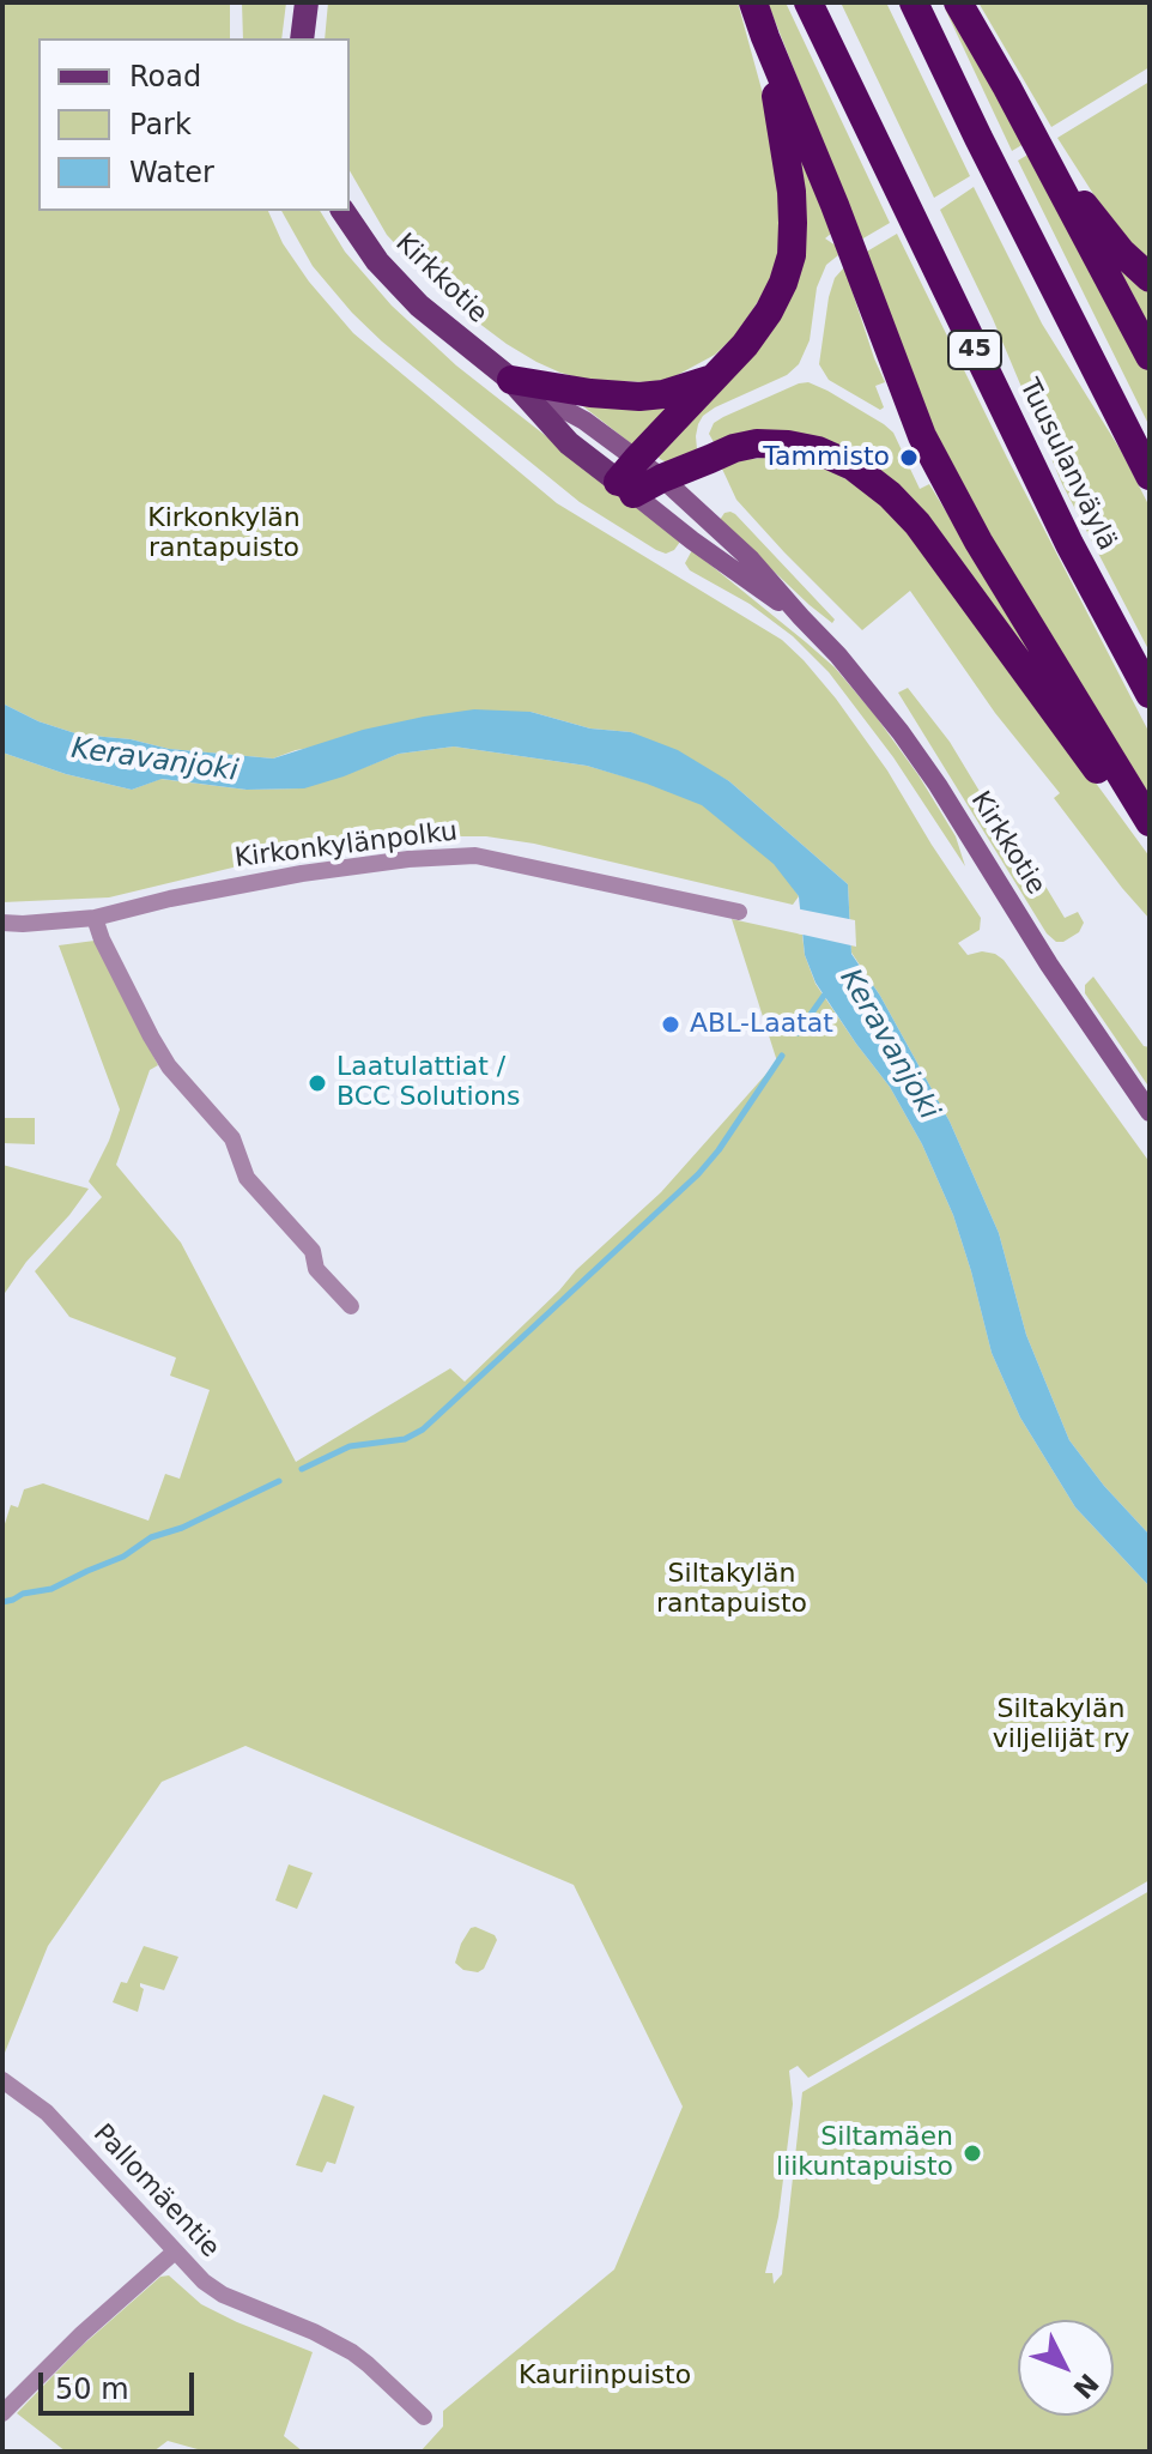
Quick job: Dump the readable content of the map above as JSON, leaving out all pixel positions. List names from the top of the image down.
{
  "streets": {
    "highway": ["45", "Tuusulanväylä"],
    "main road": ["Kirkkotie"],
    "street": ["Kirkonkylänpolku", "Pallomäentie"]
  },
  "water": ["Keravanjoki"],
  "parks": [
    "Kirkonkylän rantapuisto",
    "Siltakylän rantapuisto",
    "Siltakylän viljelijät ry",
    "Kauriinpuisto"
  ],
  "places": [
    "Tammisto",
    "ABL-Laatat",
    "Laatulattiat / BCC Solutions",
    "Siltamäen liikuntapuisto"
  ],
  "legend": ["Road", "Park", "Water"],
  "scale_bar": "50 m",
  "north": "bottom right"
}
